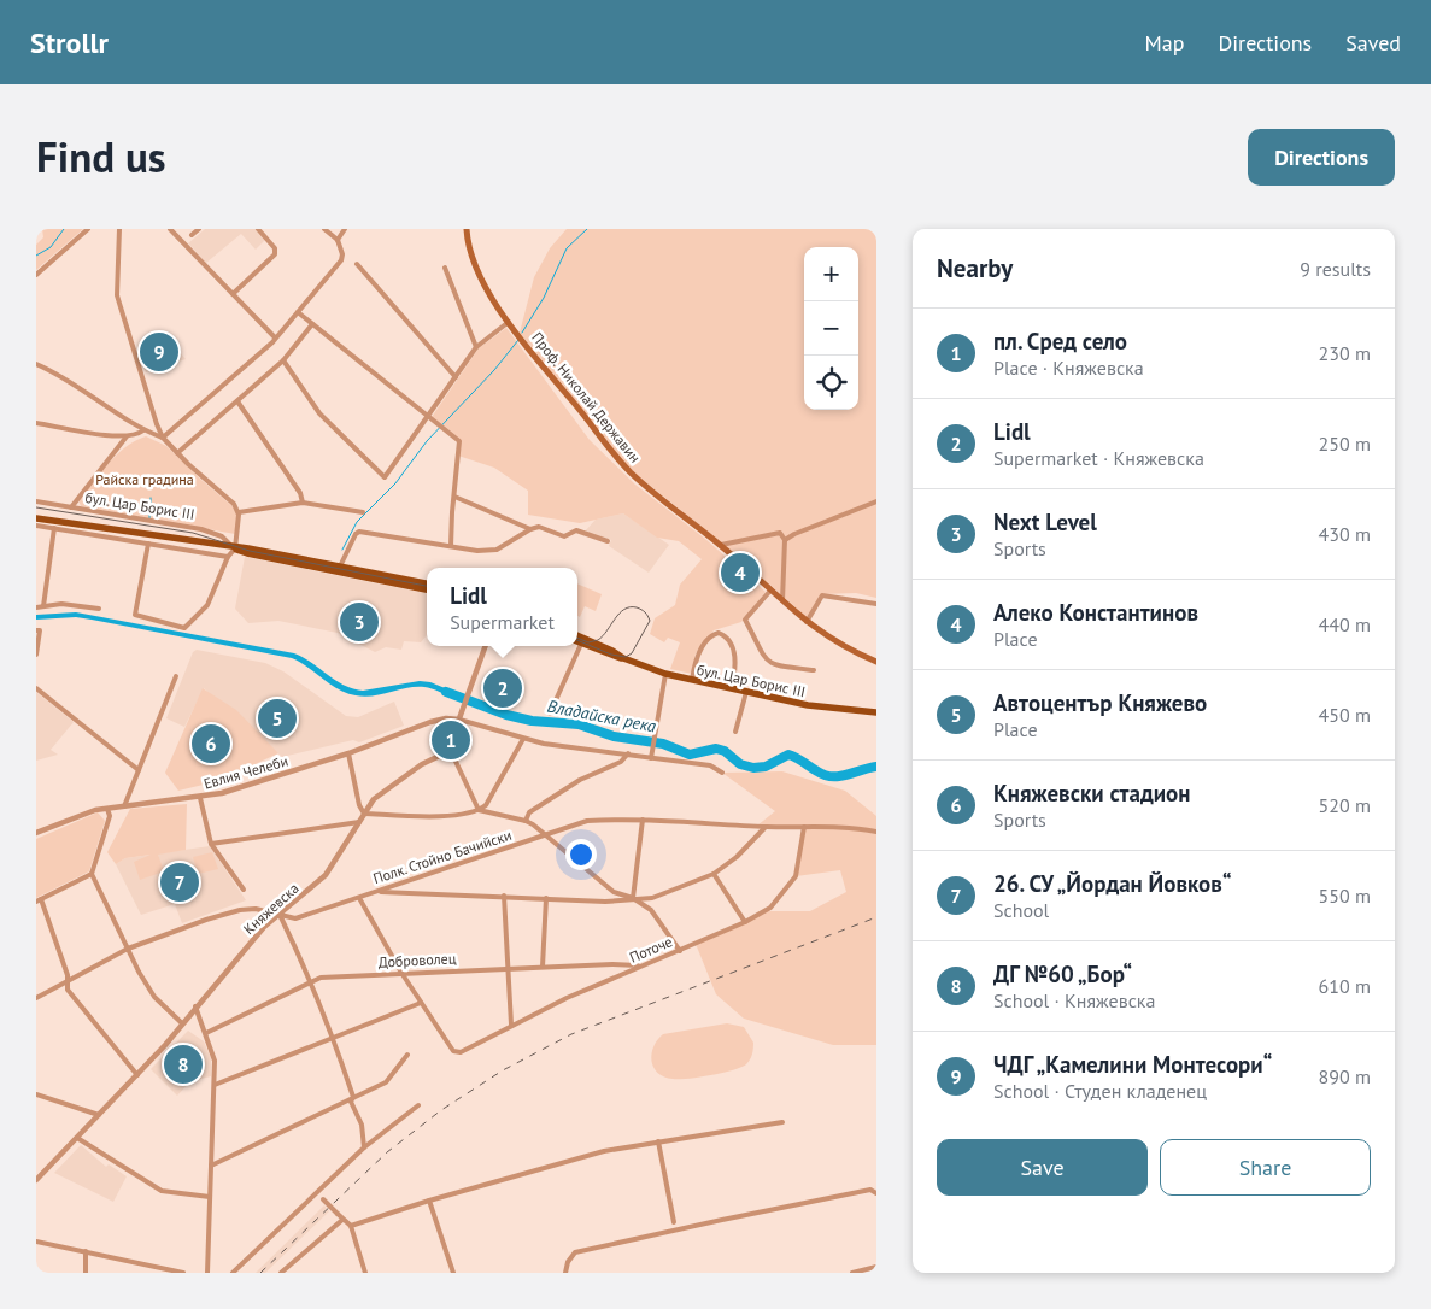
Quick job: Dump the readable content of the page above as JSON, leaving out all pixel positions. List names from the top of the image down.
{
  "streets": {
    "main road": ["Проф. Николай Державин", "бул. Цар Борис III"],
    "street": [
      "Евлия Челеби",
      "Полк. Стойно Бачийски",
      "Княжевска",
      "Поточе",
      "Доброволец"
    ]
  },
  "crossings": [
    ["Полк. Стойно Бачийски", "Княжевска"],
    ["Полк. Стойно Бачийски", "Поточе"],
    ["Поточе", "Доброволец"]
  ],
  "water": ["Владайска река"],
  "parks": ["Райска градина"],
  "page": {
    "header": "Strollr",
    "nav": ["Map", "Directions", "Saved"],
    "title": "Find us",
    "buttons": [
      "Directions",
      ["Save", "Share"]
    ],
    "heading": ["Nearby", "9 results"],
    "map_buttons": ["+", "−"],
    "list": [
      {
        "mark": "1",
        "name": "пл. Сред село",
        "note": "Place · Княжевска",
        "value": "230 m"
      },
      {
        "mark": "2",
        "name": "Lidl",
        "note": "Supermarket · Княжевска",
        "value": "250 m"
      },
      {
        "mark": "3",
        "name": "Next Level",
        "note": "Sports",
        "value": "430 m"
      },
      {
        "mark": "4",
        "name": "Алеко Константинов",
        "note": "Place",
        "value": "440 m"
      },
      {
        "mark": "5",
        "name": "Автоцентър Княжево",
        "note": "Place",
        "value": "450 m"
      },
      {
        "mark": "6",
        "name": "Княжевски стадион",
        "note": "Sports",
        "value": "520 m"
      },
      {
        "mark": "7",
        "name": "26. СУ „Йордан Йовков“",
        "note": "School",
        "value": "550 m"
      },
      {
        "mark": "8",
        "name": "ДГ №60 „Бор“",
        "note": "School · Княжевска",
        "value": "610 m"
      },
      {
        "mark": "9",
        "name": "ЧДГ „Камелини Монтесори“",
        "note": "School · Студен кладенец",
        "value": "890 m"
      }
    ],
    "pins": [
      "9",
      "4",
      "3",
      "2",
      "5",
      "1",
      "6",
      "7",
      "8"
    ],
    "popup": ["Lidl", "Supermarket"]
  }
}
